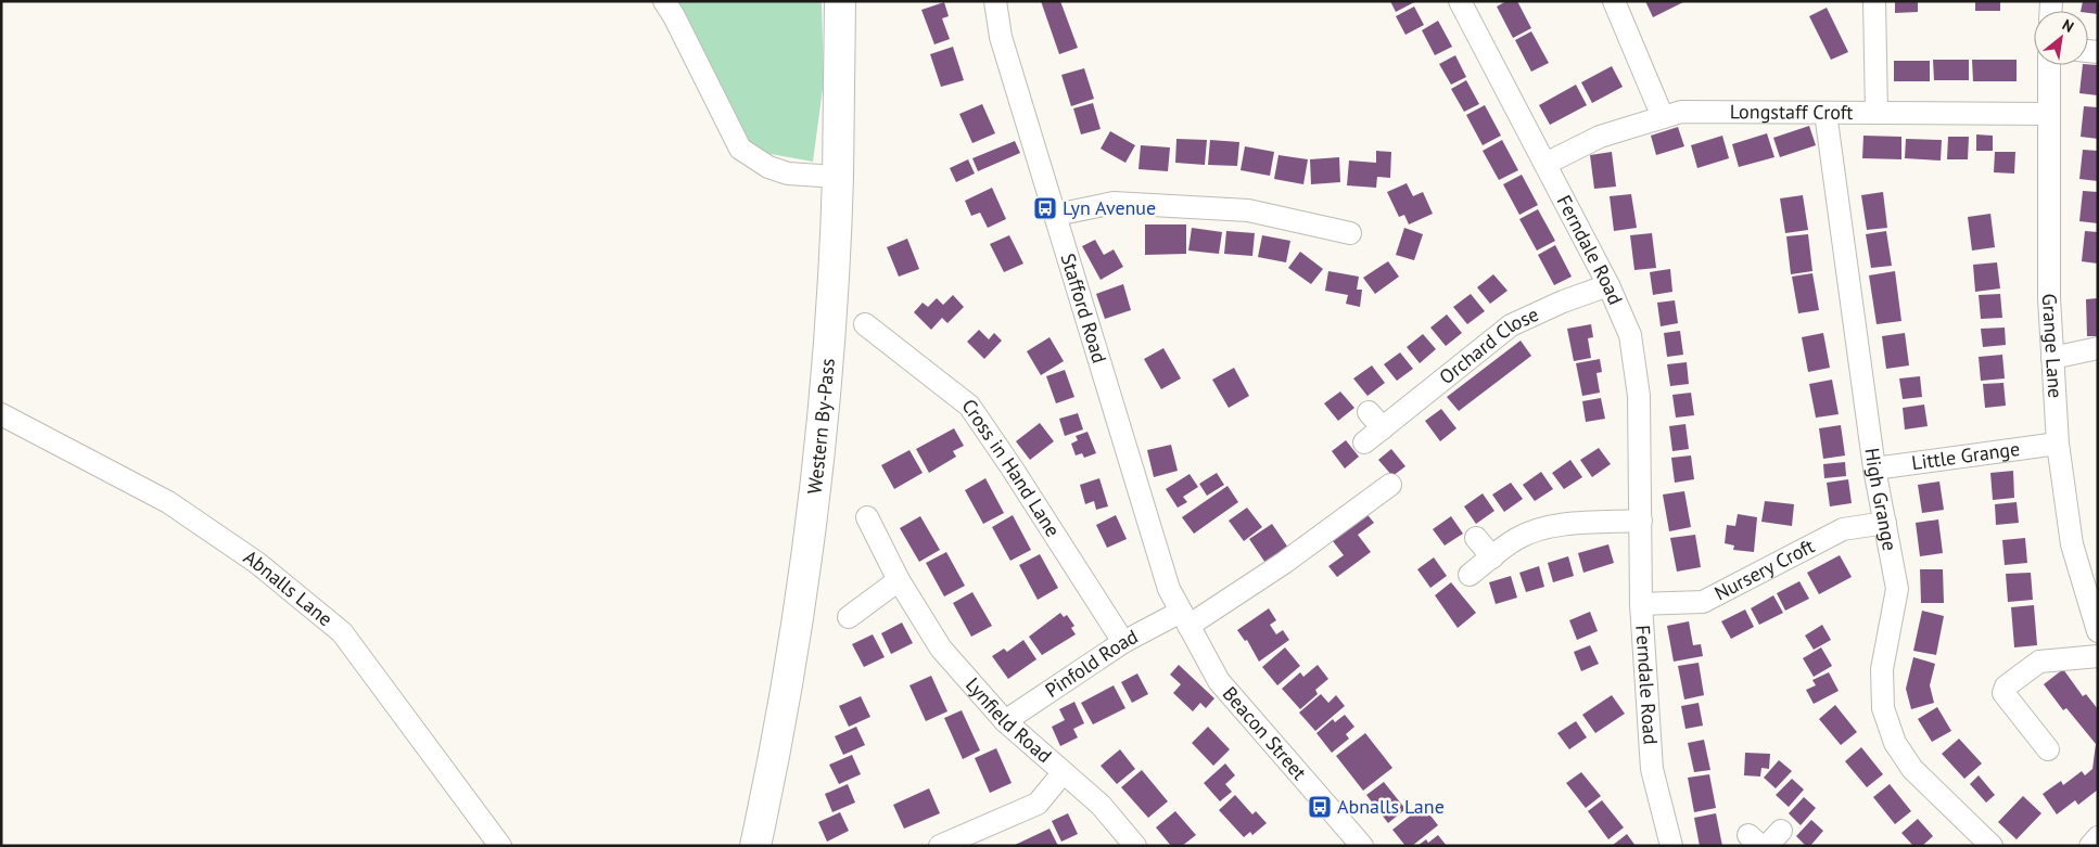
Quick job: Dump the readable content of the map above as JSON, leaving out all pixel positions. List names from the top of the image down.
{
  "streets": {
    "highway": ["Western By-Pass"],
    "street": [
      "Longstaff Croft",
      "Ferndale Road",
      "Stafford Road",
      "Grange Lane",
      "Orchard Close",
      "Little Grange",
      "Cross in Hand Lane",
      "High Grange",
      "Nursery Croft",
      "Abnalls Lane",
      "Pinfold Road",
      "Lynfield Road",
      "Beacon Street"
    ]
  },
  "crossings": [
    ["Longstaff Croft", "Ferndale Road"],
    ["Longstaff Croft", "Grange Lane"],
    ["Longstaff Croft", "High Grange"],
    ["Ferndale Road", "Orchard Close"],
    ["Ferndale Road", "Nursery Croft"],
    ["Stafford Road", "Pinfold Road"],
    ["Stafford Road", "Beacon Street"],
    ["Grange Lane", "Little Grange"],
    ["Little Grange", "High Grange"],
    ["Cross in Hand Lane", "Pinfold Road"],
    ["High Grange", "Nursery Croft"],
    ["Pinfold Road", "Lynfield Road"],
    ["Pinfold Road", "Beacon Street"]
  ],
  "places": {
    "bus stop": ["Lyn Avenue", "Abnalls Lane"]
  },
  "north": "top right"
}
